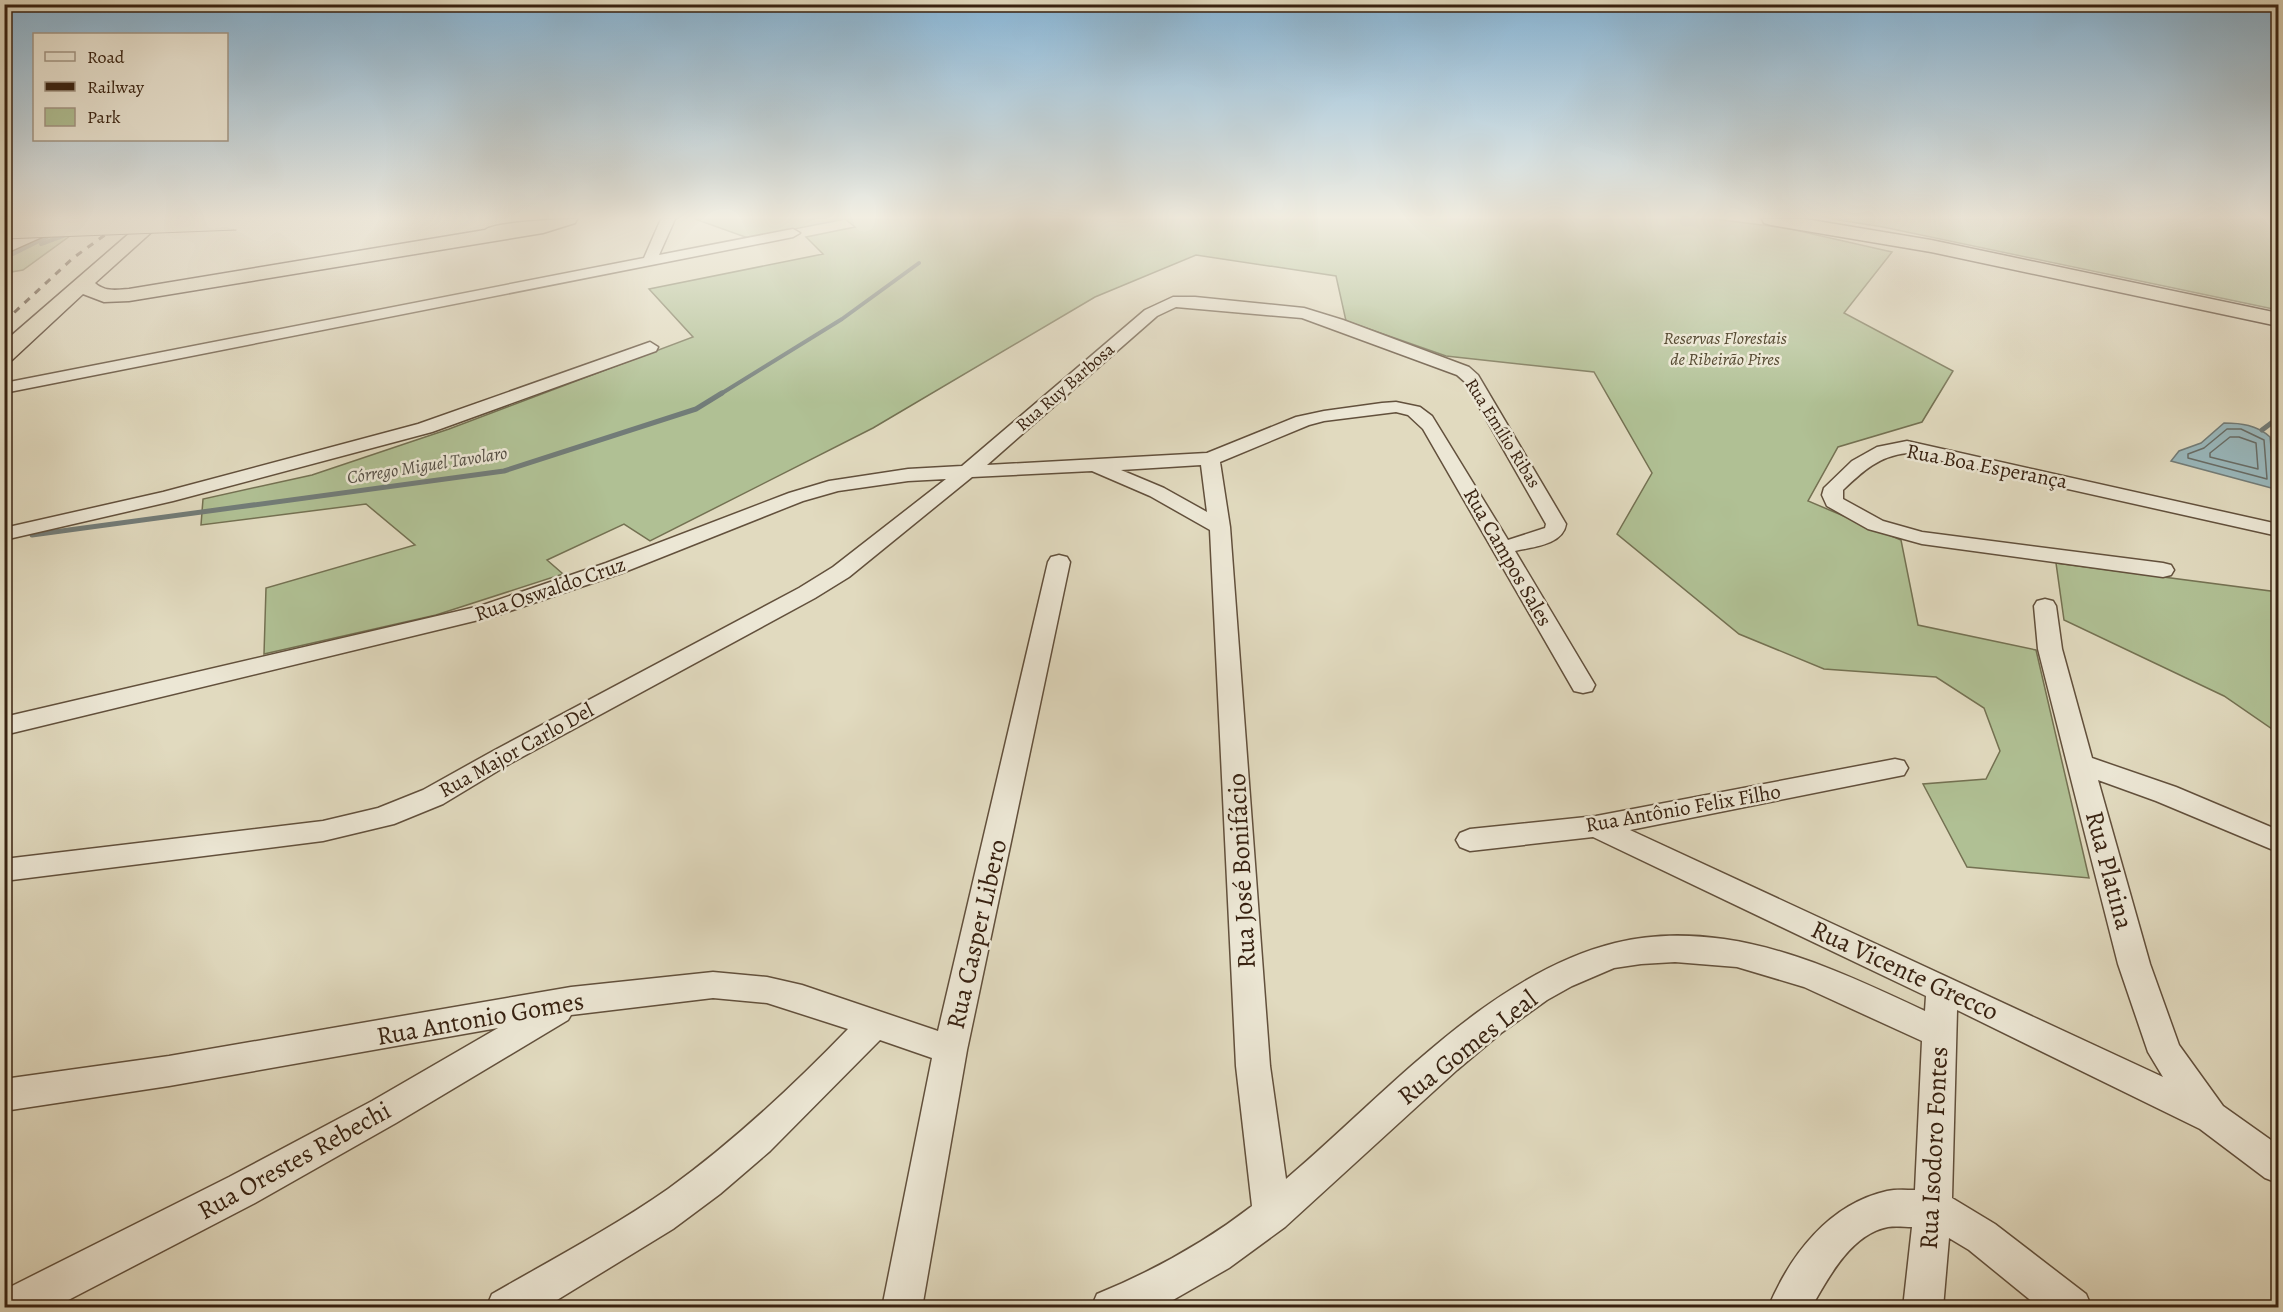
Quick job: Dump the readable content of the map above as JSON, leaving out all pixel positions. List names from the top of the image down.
{
  "streets": {
    "street": [
      "Rua Ruy Barbosa",
      "Rua Emílio Ribas",
      "Rua Boa Esperança",
      "Rua Campos Sales",
      "Rua Oswaldo Cruz",
      "Rua Major Carlo Del",
      "Rua Antônio Felix Filho",
      "Rua Platina",
      "Rua José Bonifácio",
      "Rua Casper Libero",
      "Rua Vicente Grecco",
      "Rua Antonio Gomes",
      "Rua Gomes Leal",
      "Rua Isodoro Fontes",
      "Rua Orestes Rebechi"
    ]
  },
  "crossings": [
    ["Rua Ruy Barbosa", "Rua Emílio Ribas"],
    ["Rua Ruy Barbosa", "Rua Oswaldo Cruz"],
    ["Rua Ruy Barbosa", "Rua Major Carlo Del"],
    ["Rua Emílio Ribas", "Rua Campos Sales"],
    ["Rua Campos Sales", "Rua Oswaldo Cruz"],
    ["Rua Oswaldo Cruz", "Rua Major Carlo Del"],
    ["Rua Oswaldo Cruz", "Rua José Bonifácio"],
    ["Rua Antônio Felix Filho", "Rua Vicente Grecco"],
    ["Rua Platina", "Rua Vicente Grecco"],
    ["Rua José Bonifácio", "Rua Gomes Leal"],
    ["Rua Casper Libero", "Rua Antonio Gomes"],
    ["Rua Vicente Grecco", "Rua Isodoro Fontes"],
    ["Rua Antonio Gomes", "Rua Orestes Rebechi"],
    ["Rua Gomes Leal", "Rua Isodoro Fontes"]
  ],
  "water": ["Córrego Miguel Tavolaro"],
  "parks": ["Reservas Florestais de Ribeirão Pires"],
  "legend": ["Road", "Railway", "Park"]
}
